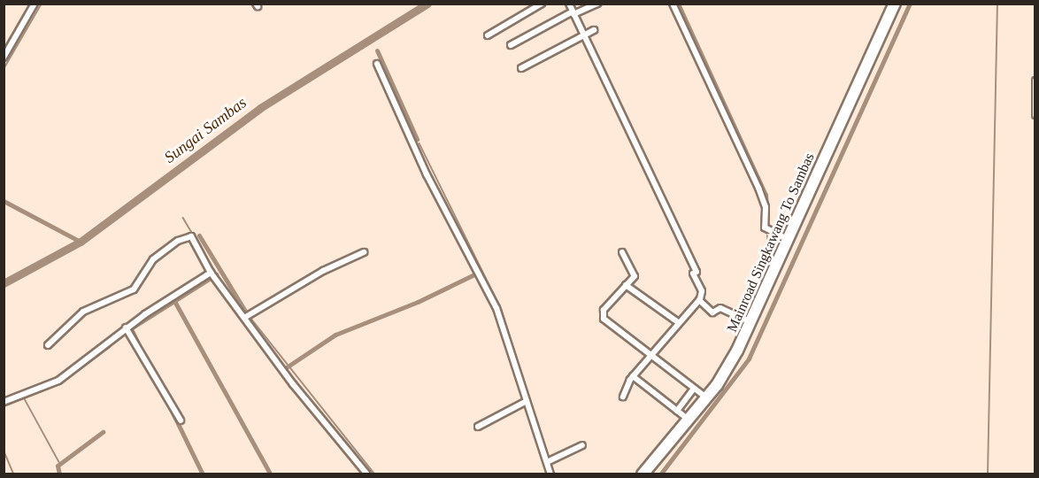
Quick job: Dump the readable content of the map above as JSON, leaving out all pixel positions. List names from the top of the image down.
{
  "streets": {
    "highway": ["Mainroad Singkawang To Sambas"]
  },
  "water": ["Sungai Sambas"]
}
